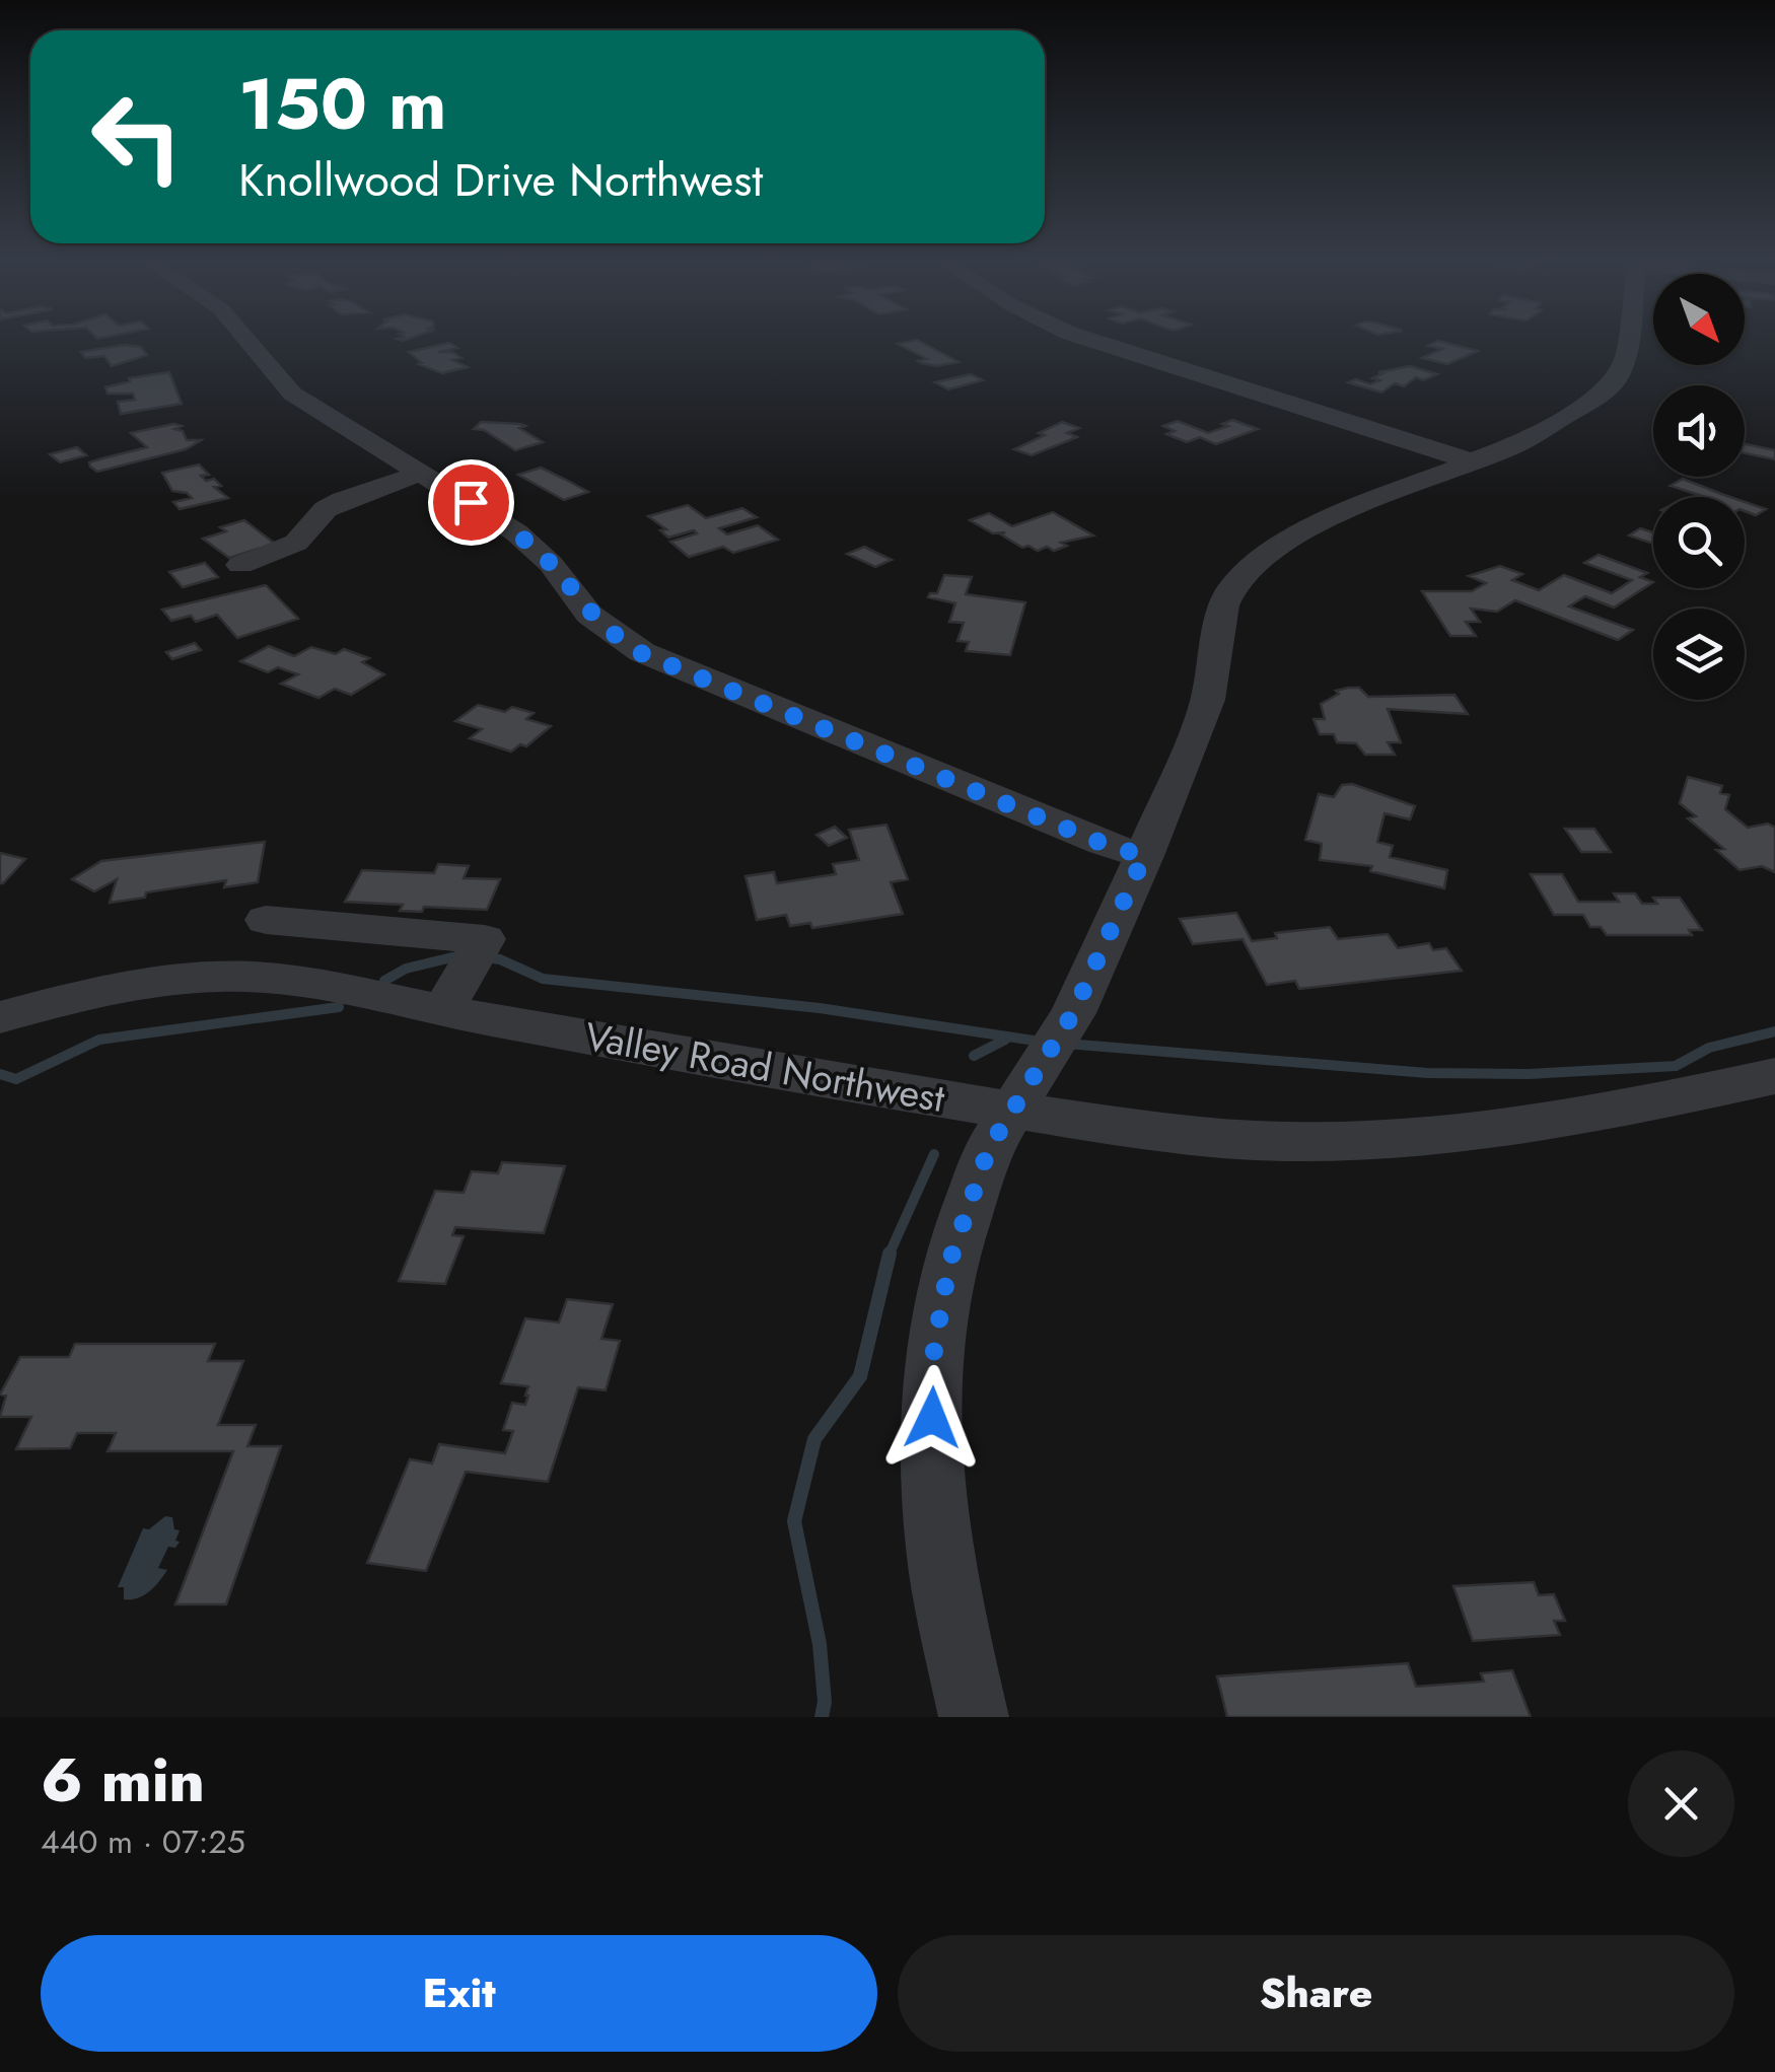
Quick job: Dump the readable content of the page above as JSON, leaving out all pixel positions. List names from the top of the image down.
{
  "streets": {
    "street": ["Valley Road Northwest"]
  },
  "north": "bottom right",
  "page": {
    "turn": ["150 m", "Knollwood Drive Northwest"],
    "heading": ["6 min", "440 m · 07:25"],
    "buttons": ["Exit", "Share"]
  }
}
